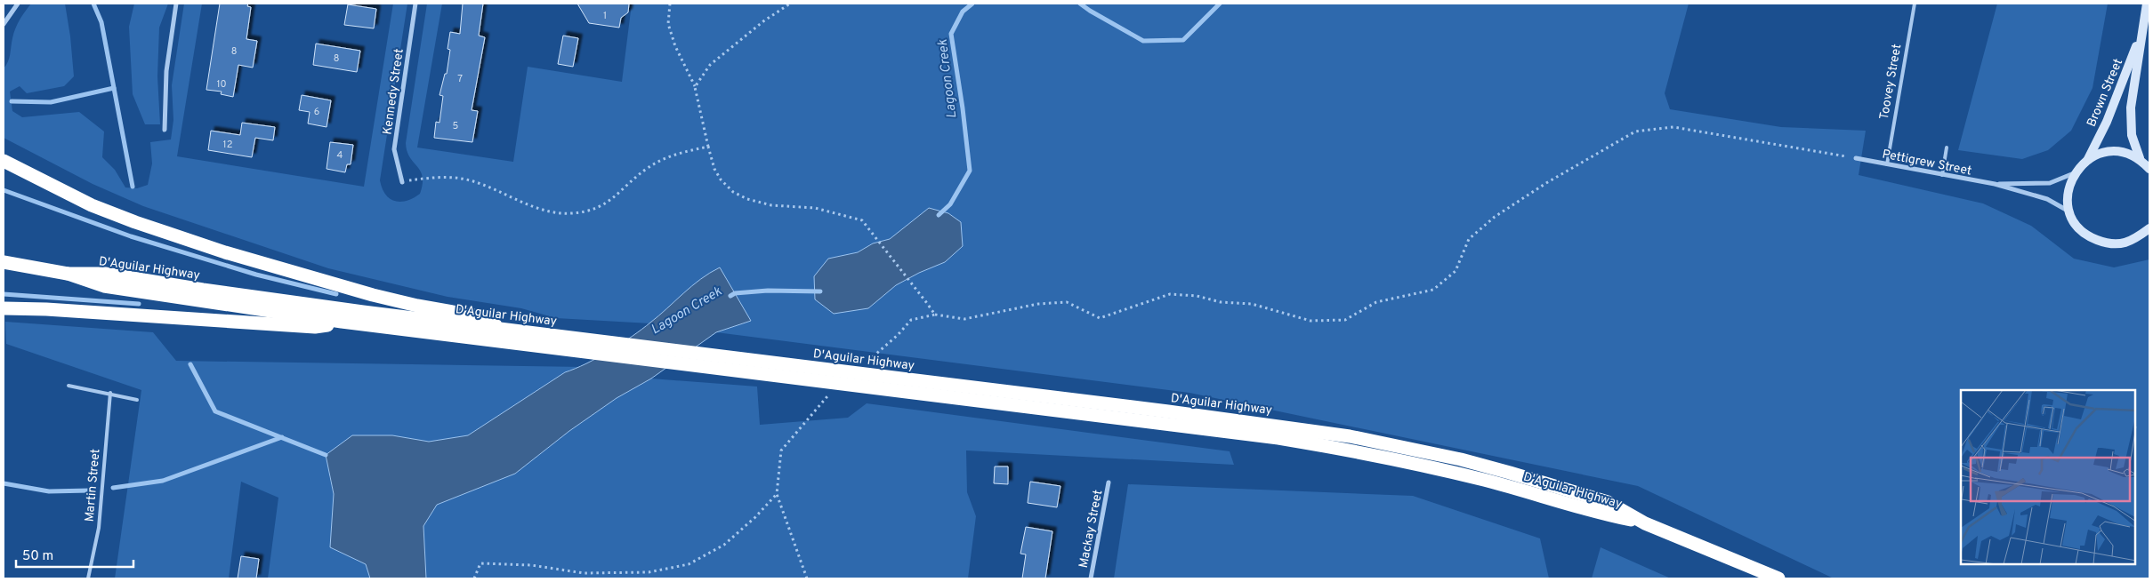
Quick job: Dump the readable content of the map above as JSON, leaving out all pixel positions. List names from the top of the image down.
{
  "streets": {
    "highway": ["D'Aguilar Highway"],
    "main road": ["Brown Street"],
    "street": ["Kennedy Street", "Pettigrew Street", "Mackay Street"],
    "lane": ["Toovey Street", "Martin Street"]
  },
  "crossings": [
    ["Toovey Street", "Pettigrew Street"]
  ],
  "water": ["Lagoon Creek"],
  "house_numbers": [
    "1",
    "8",
    "8",
    "7",
    "10",
    "6",
    "5",
    "12",
    "4"
  ],
  "scale_bar": "50 m"
}
